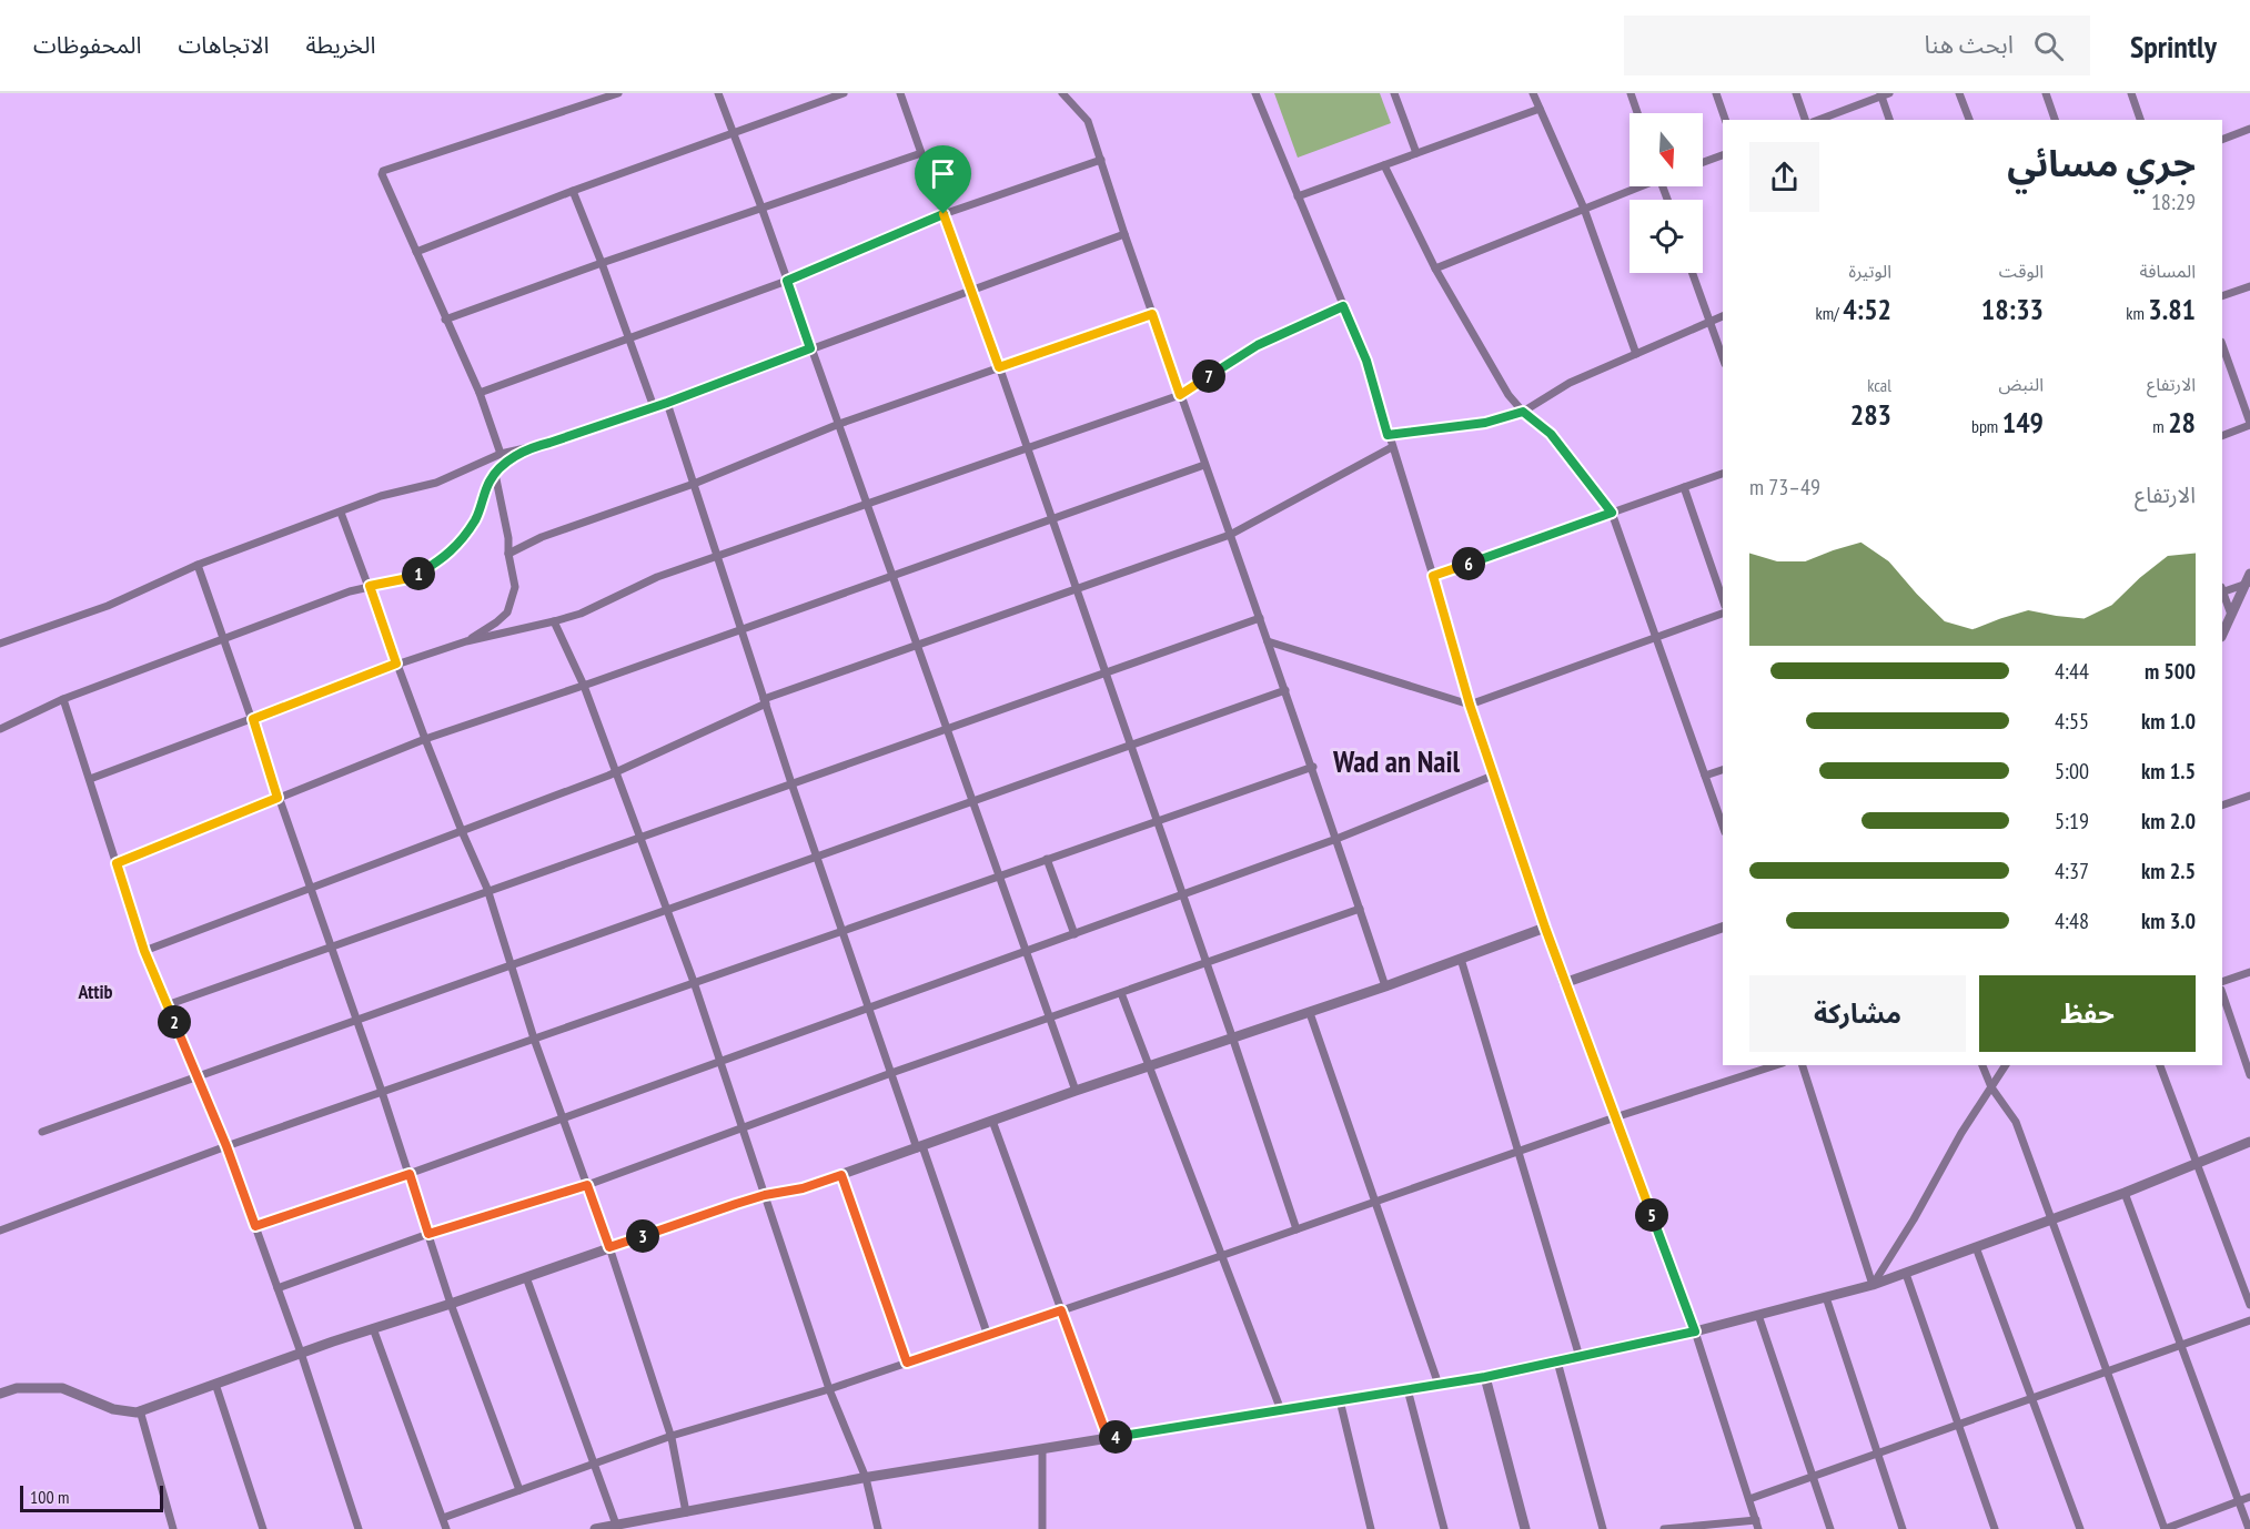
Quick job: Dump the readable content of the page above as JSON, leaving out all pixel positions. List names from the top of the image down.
{
  "districts": ["Wad an Nail", "Attib"],
  "scale_bar": "100 m",
  "north": "bottom",
  "page": {
    "header": "Sprintly",
    "search": "ابحث هنا",
    "nav": ["الخريطة", "الاتجاهات", "المحفوظات"],
    "heading": ["جري مسائي", "18:29"],
    "stats": [
      ["المسافة", "3.81 km"],
      ["الوقت", "18:33"],
      ["الوتيرة", "4:52 /km"],
      ["الارتفاع", "28 m"],
      ["النبض", "149 bpm"],
      ["kcal", "283"]
    ],
    "pins": [
      "7",
      "6",
      "1",
      "2",
      "5",
      "3",
      "4"
    ],
    "chart": ["الارتفاع", "49–73 m"],
    "list": [
      {
        "name": "500 m",
        "note": "4:44"
      },
      {
        "name": "1.0 km",
        "note": "4:55"
      },
      {
        "name": "1.5 km",
        "note": "5:00"
      },
      {
        "name": "2.0 km",
        "note": "5:19"
      },
      {
        "name": "2.5 km",
        "note": "4:37"
      },
      {
        "name": "3.0 km",
        "note": "4:48"
      }
    ],
    "buttons": ["حفظ", "مشاركة"],
    "scale": "100 m"
  }
}
